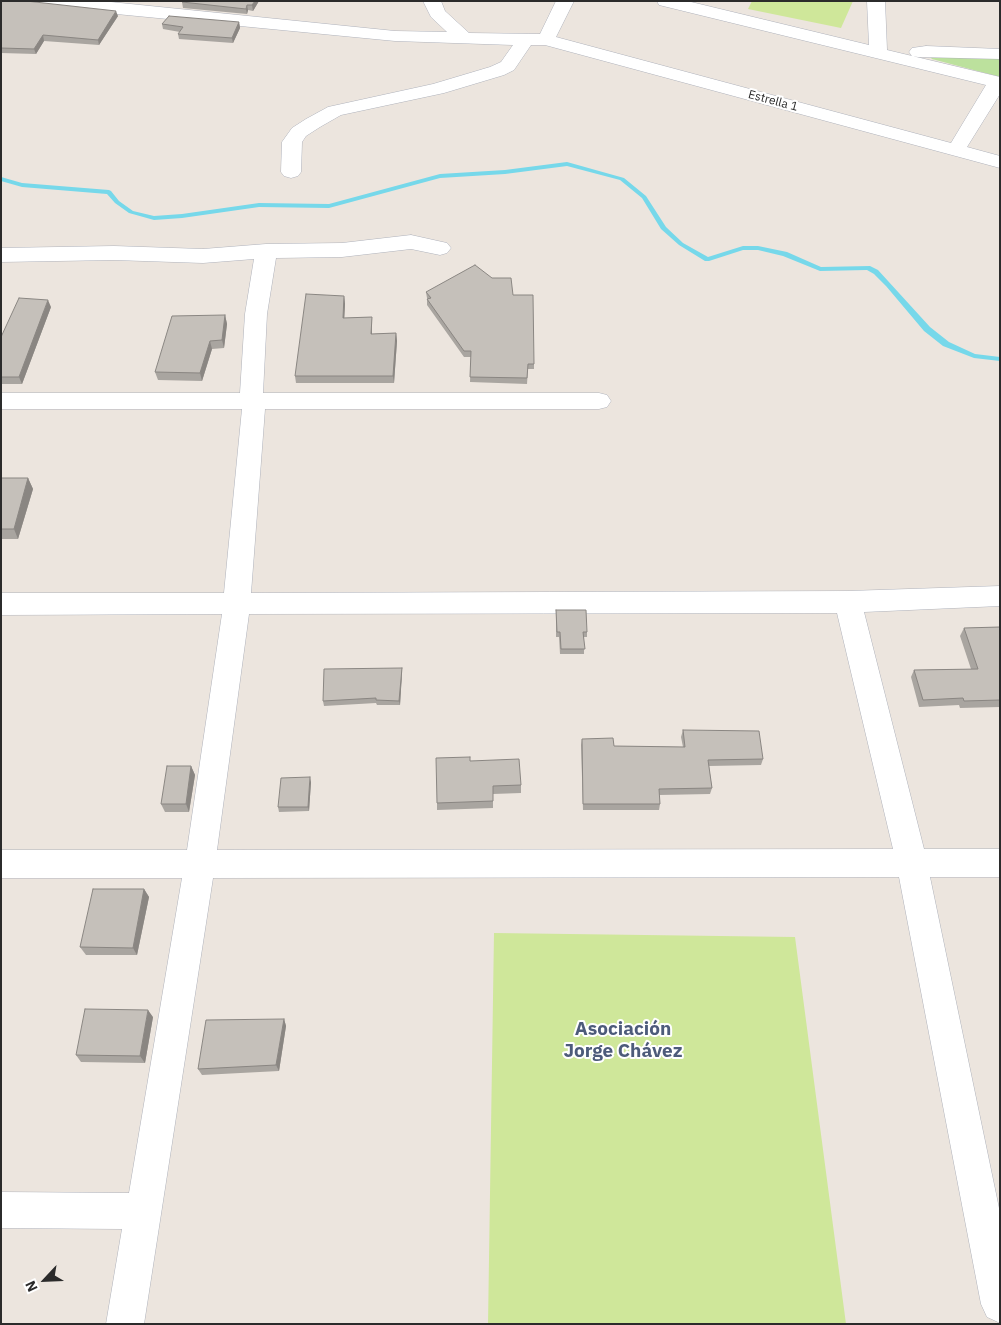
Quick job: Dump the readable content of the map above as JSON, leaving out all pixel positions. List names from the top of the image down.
{
  "streets": {
    "street": ["Estrella 1"]
  },
  "districts": ["Asociación Jorge Chávez"],
  "north": "bottom left"
}
